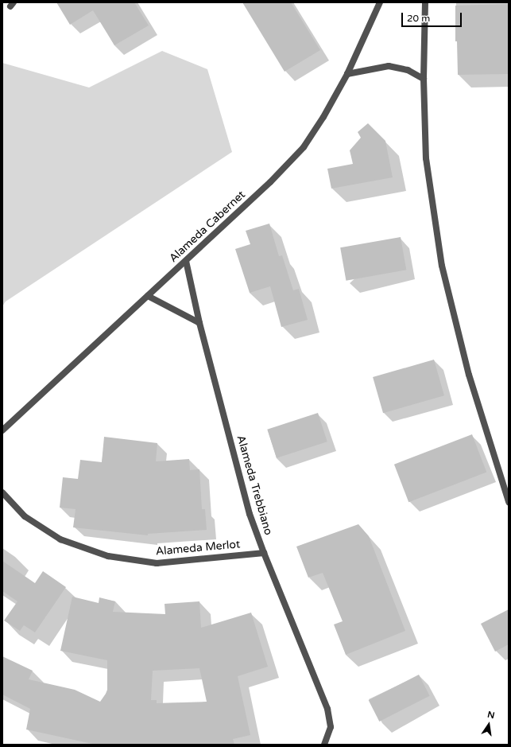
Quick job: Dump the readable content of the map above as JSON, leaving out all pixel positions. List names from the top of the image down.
{
  "streets": {
    "street": ["Alameda Cabernet", "Alameda Trebbiano", "Alameda Merlot"]
  },
  "crossings": [
    ["Alameda Cabernet", "Alameda Trebbiano"],
    ["Alameda Trebbiano", "Alameda Merlot"]
  ],
  "scale_bar": "20 m",
  "north": "top"
}
